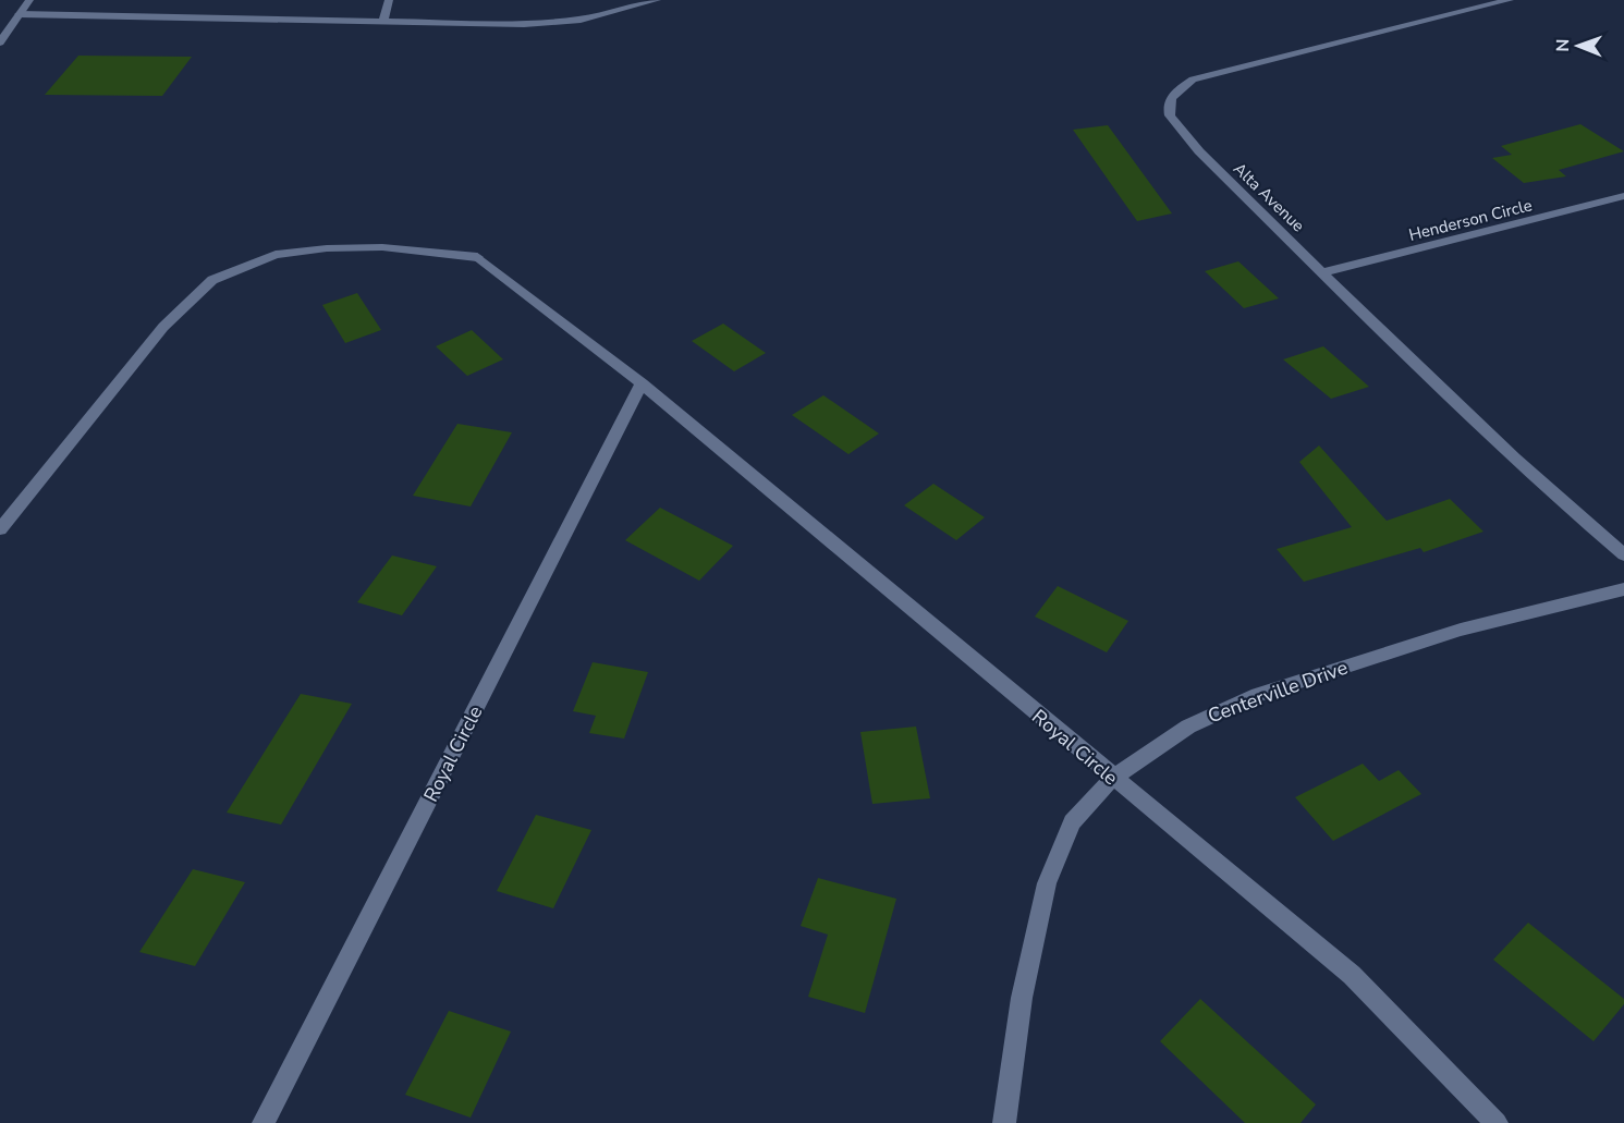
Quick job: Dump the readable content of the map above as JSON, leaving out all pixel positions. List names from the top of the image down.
{
  "streets": {
    "street": [
      "Alta Avenue",
      "Henderson Circle",
      "Centerville Drive",
      "Royal Circle"
    ]
  },
  "crossings": [
    ["Alta Avenue", "Henderson Circle"],
    ["Centerville Drive", "Royal Circle"]
  ],
  "north": "left"
}
